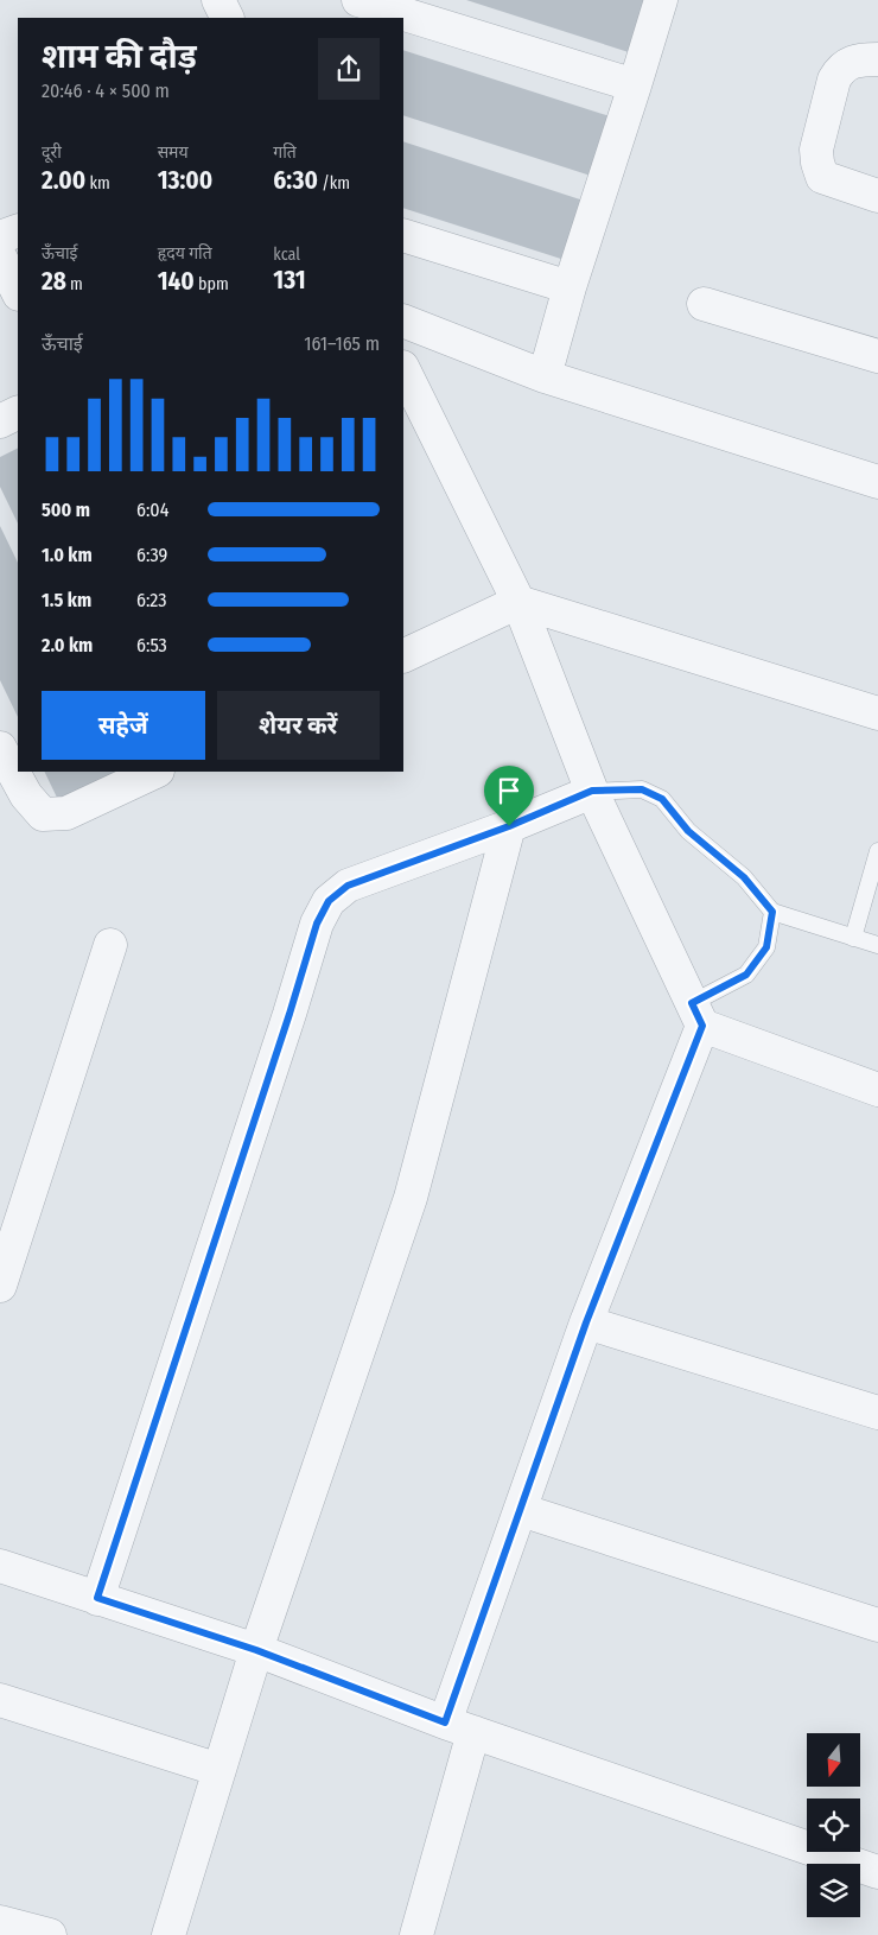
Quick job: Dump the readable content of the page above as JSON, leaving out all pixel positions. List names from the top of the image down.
{
  "north": "bottom",
  "page": {
    "heading": ["शाम की दौड़", "20:46 · 4 × 500 m"],
    "stats": [
      ["दूरी", "2.00 km"],
      ["समय", "13:00"],
      ["गति", "6:30 /km"],
      ["ऊँचाई", "28 m"],
      ["हृदय गति", "140 bpm"],
      ["kcal", "131"]
    ],
    "chart": ["ऊँचाई", "161–165 m"],
    "list": [
      {
        "name": "500 m",
        "note": "6:04"
      },
      {
        "name": "1.0 km",
        "note": "6:39"
      },
      {
        "name": "1.5 km",
        "note": "6:23"
      },
      {
        "name": "2.0 km",
        "note": "6:53"
      }
    ],
    "buttons": ["सहेजें", "शेयर करें"]
  }
}
